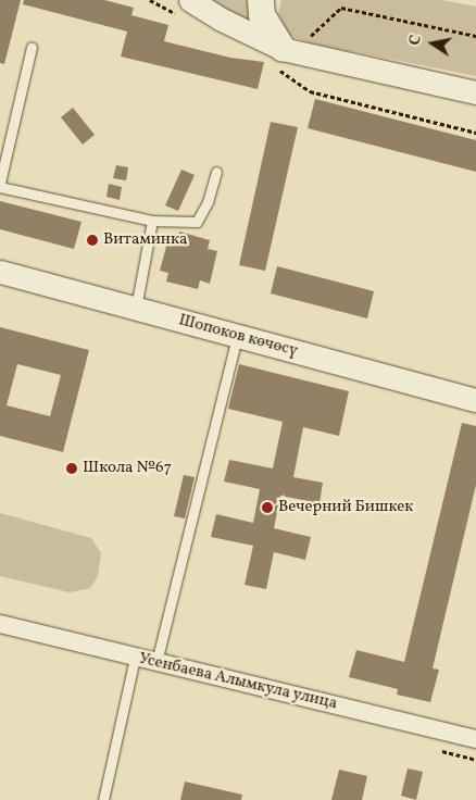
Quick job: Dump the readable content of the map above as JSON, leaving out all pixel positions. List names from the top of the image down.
{
  "streets": {
    "street": ["Шопоков көчөсү", "Усенбаева Алымкула улица"]
  },
  "places": ["Витаминка", "Школа №67", "Вечерний Бишкек"],
  "north": "left"
}
